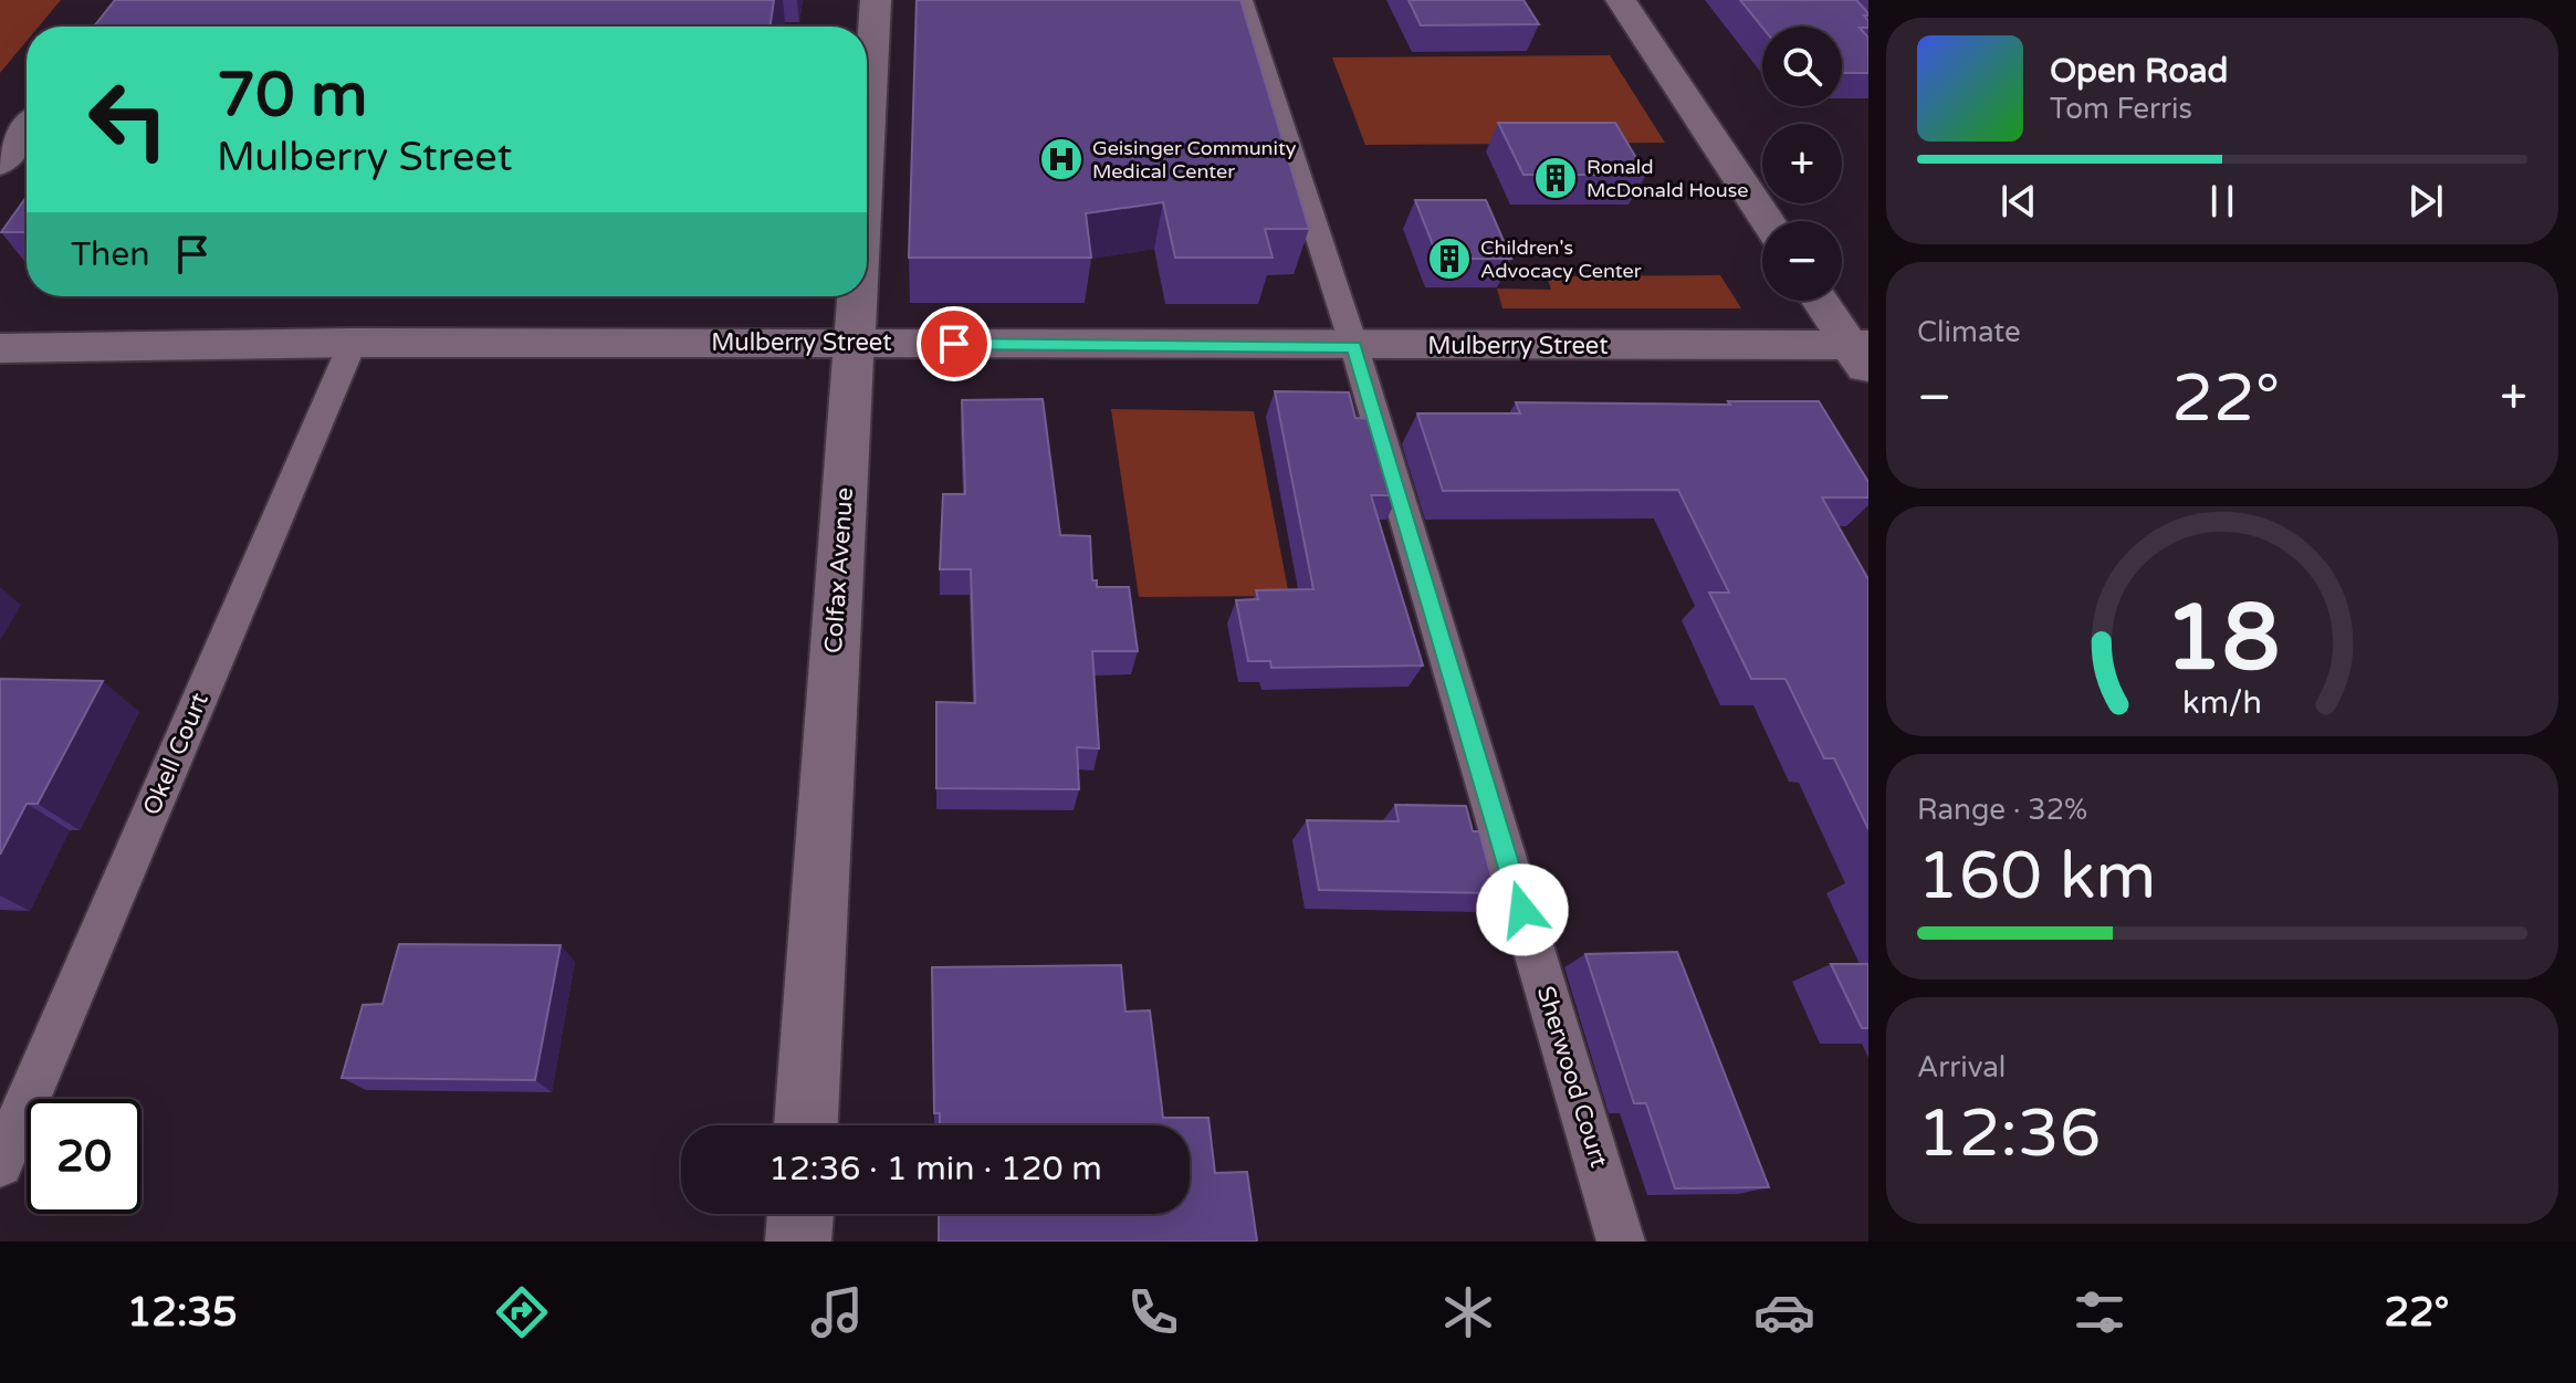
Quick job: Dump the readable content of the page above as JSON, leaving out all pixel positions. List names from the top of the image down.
{
  "streets": {
    "street": ["Mulberry Street", "Colfax Avenue"],
    "lane": ["Okell Court", "Sherwood Court"]
  },
  "crossings": [
    ["Mulberry Street", "Colfax Avenue"],
    ["Mulberry Street", "Okell Court"],
    ["Mulberry Street", "Sherwood Court"]
  ],
  "places": {
    "hospital": ["Geisinger Community Medical Center"],
    "building": ["Ronald McDonald House", "Children's Advocacy Center"]
  },
  "page": {
    "map_buttons": ["+", "−"],
    "turn": ["70 m", "Mulberry Street"],
    "song": ["Open Road", "Tom Ferris"],
    "then": "Then",
    "tile": [
      "Climate",
      ["Range · 32%", "160 km"],
      ["Arrival", "12:36"]
    ],
    "heat": ["−", "22°", "+"],
    "limit": "20",
    "trip": "12:36 · 1 min · 120 m",
    "tabs": ["12:35", "22°"],
    "gauge": ["18", "km/h"]
  }
}
